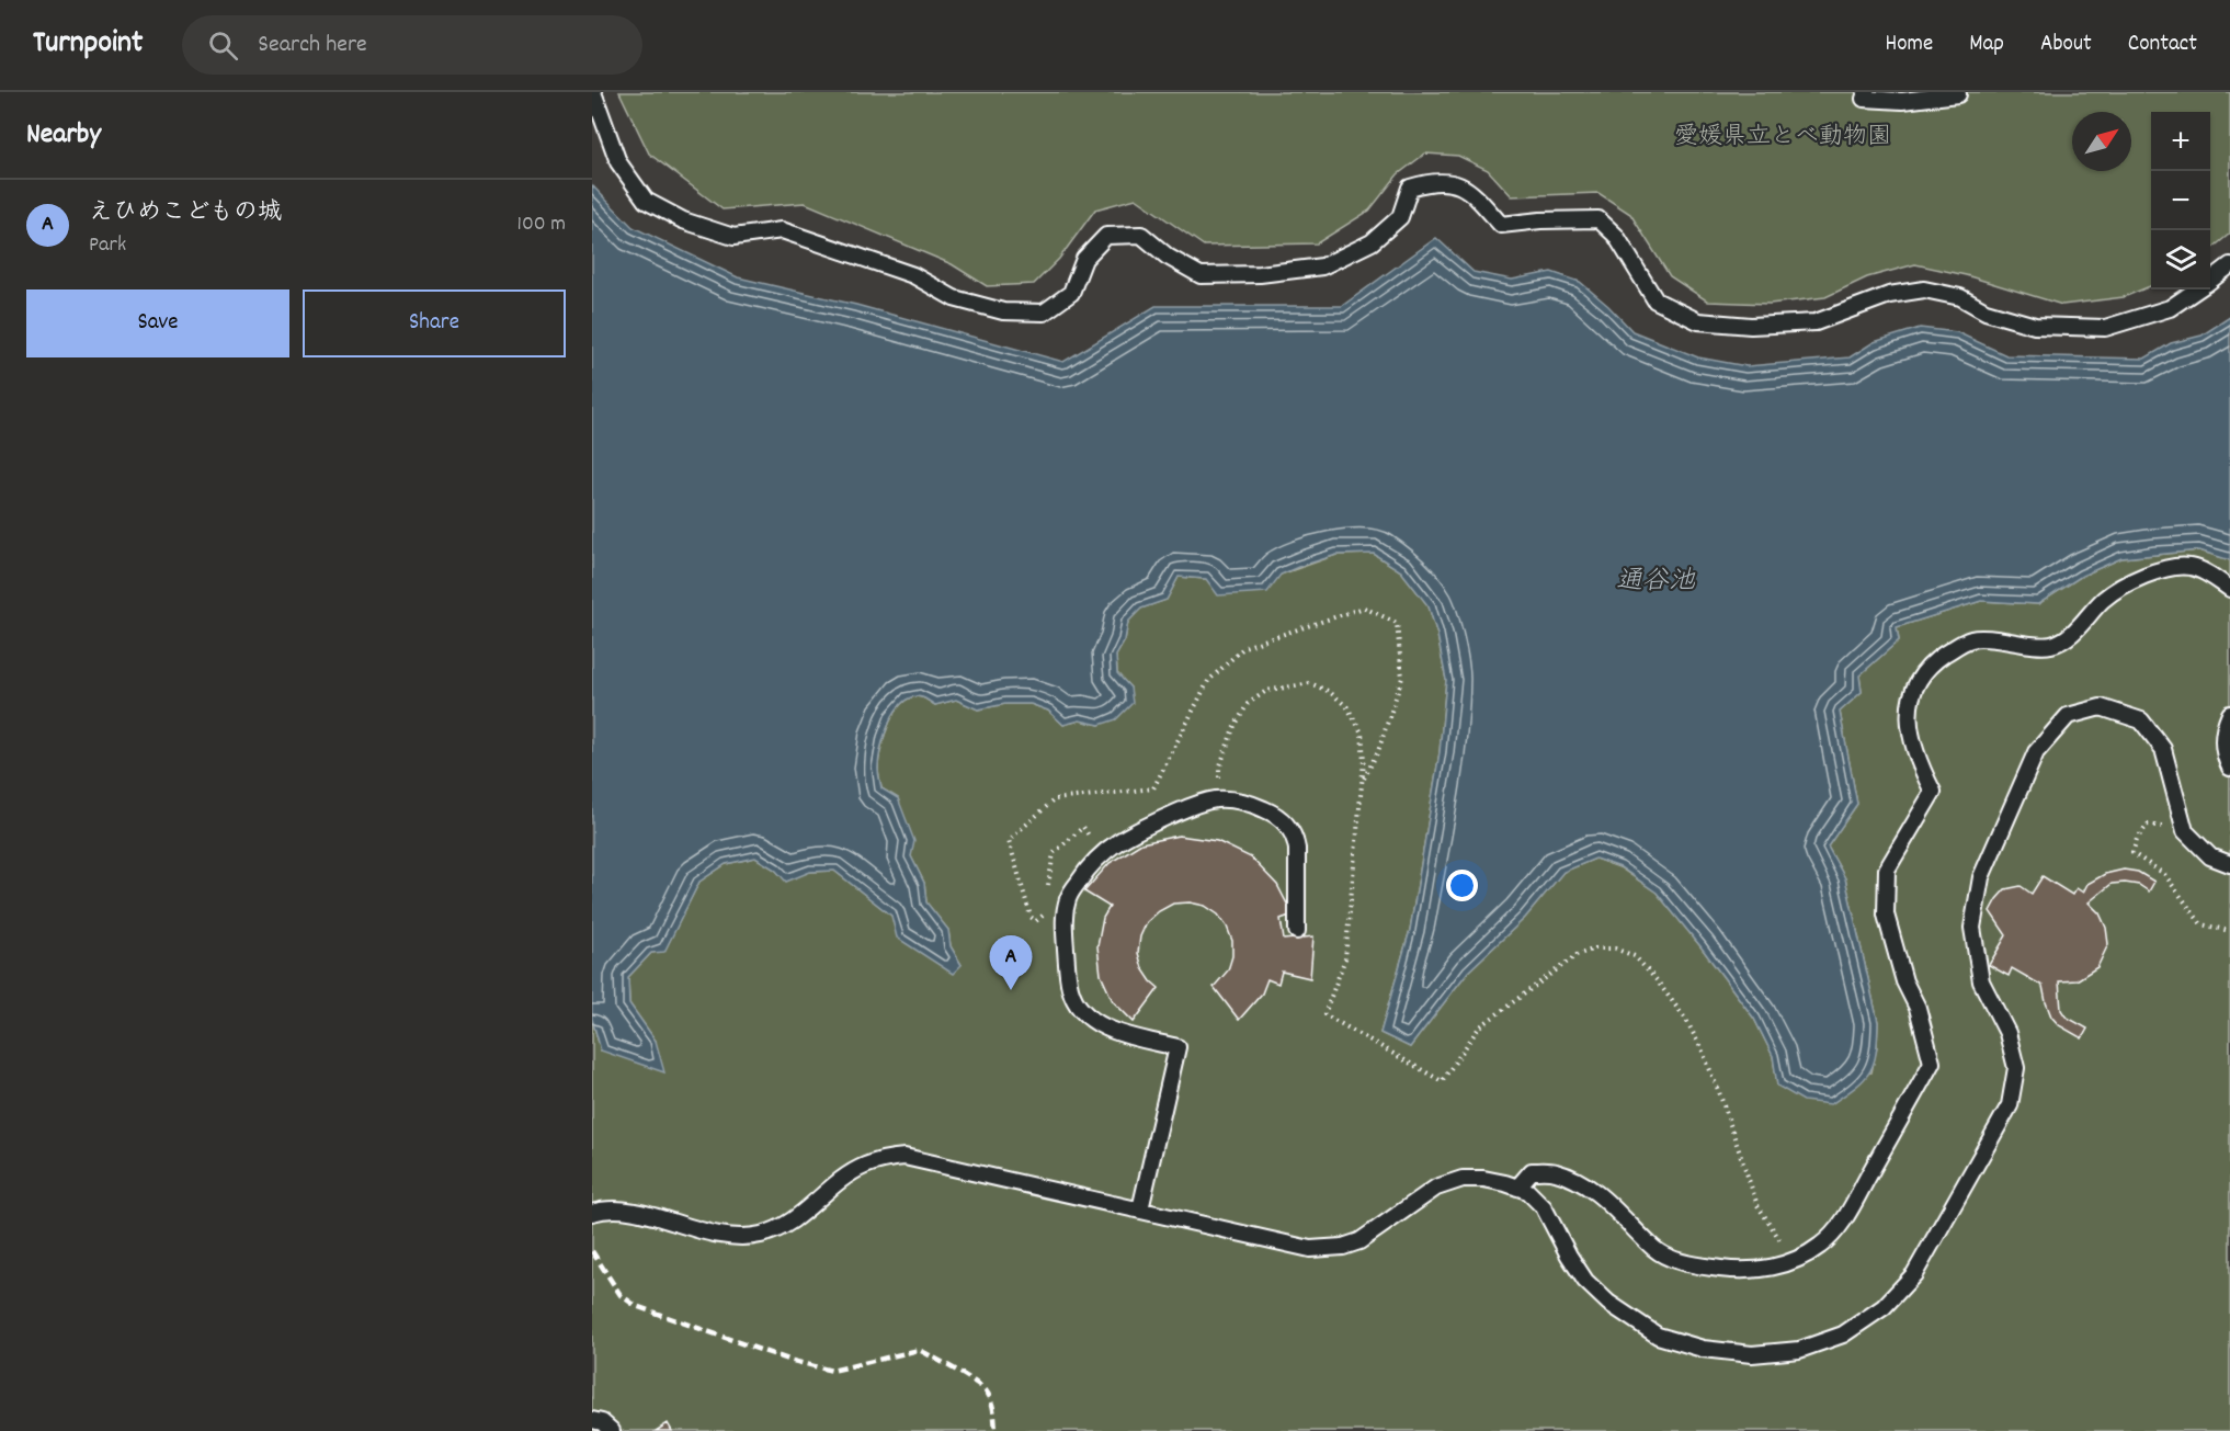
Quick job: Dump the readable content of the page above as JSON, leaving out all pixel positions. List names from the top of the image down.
{
  "water": ["通谷池"],
  "parks": ["愛媛県立とべ動物園"],
  "north": "top right",
  "page": {
    "header": "Turnpoint",
    "search": "Search here",
    "nav": [
      "Home",
      "Map",
      "About",
      "Contact"
    ],
    "heading": "Nearby",
    "map_buttons": ["+", "−"],
    "list": [
      {
        "mark": "A",
        "name": "えひめこどもの城",
        "note": "Park",
        "value": "100 m"
      }
    ],
    "buttons": ["Save", "Share"],
    "pins": "A"
  }
}
